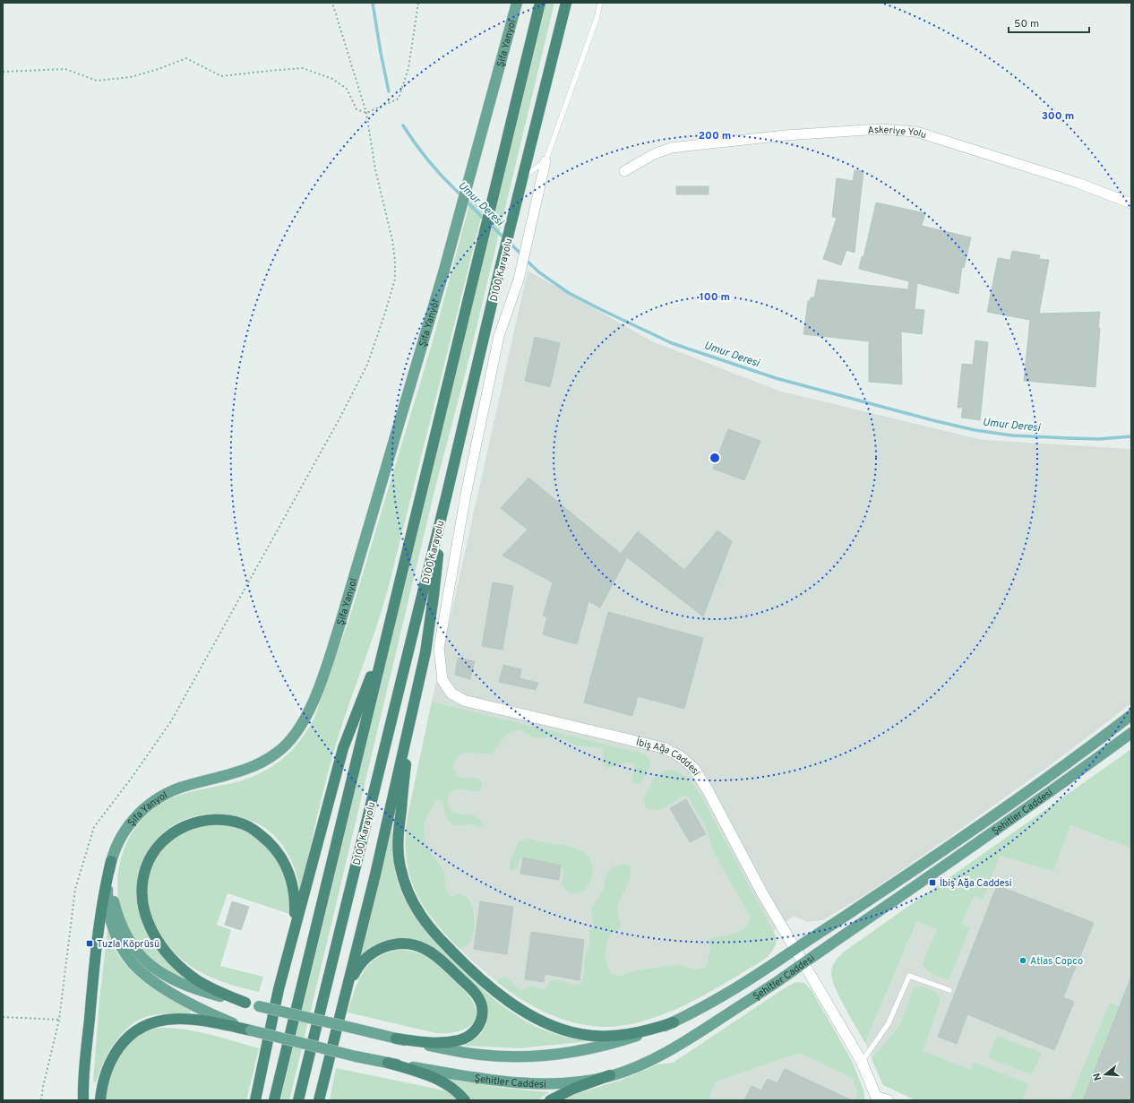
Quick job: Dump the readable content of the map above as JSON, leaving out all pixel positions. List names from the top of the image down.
{
  "streets": {
    "highway": ["D100 Karayolu"],
    "main road": ["Şifa Yanyol", "Şehitler Caddesi"],
    "street": ["Askeriye Yolu", "İbiş Ağa Caddesi"]
  },
  "crossings": [
    ["Şifa Yanyol", "Şehitler Caddesi"],
    ["İbiş Ağa Caddesi", "Şehitler Caddesi"]
  ],
  "water": ["Umur Deresi"],
  "places": {
    "transit": ["İbiş Ağa Caddesi", "Tuzla Köprüsü"],
    "other": ["Atlas Copco"]
  },
  "scale_bar": "50 m",
  "north": "left",
  "rings": ["300 m", "200 m", "100 m"]
}
